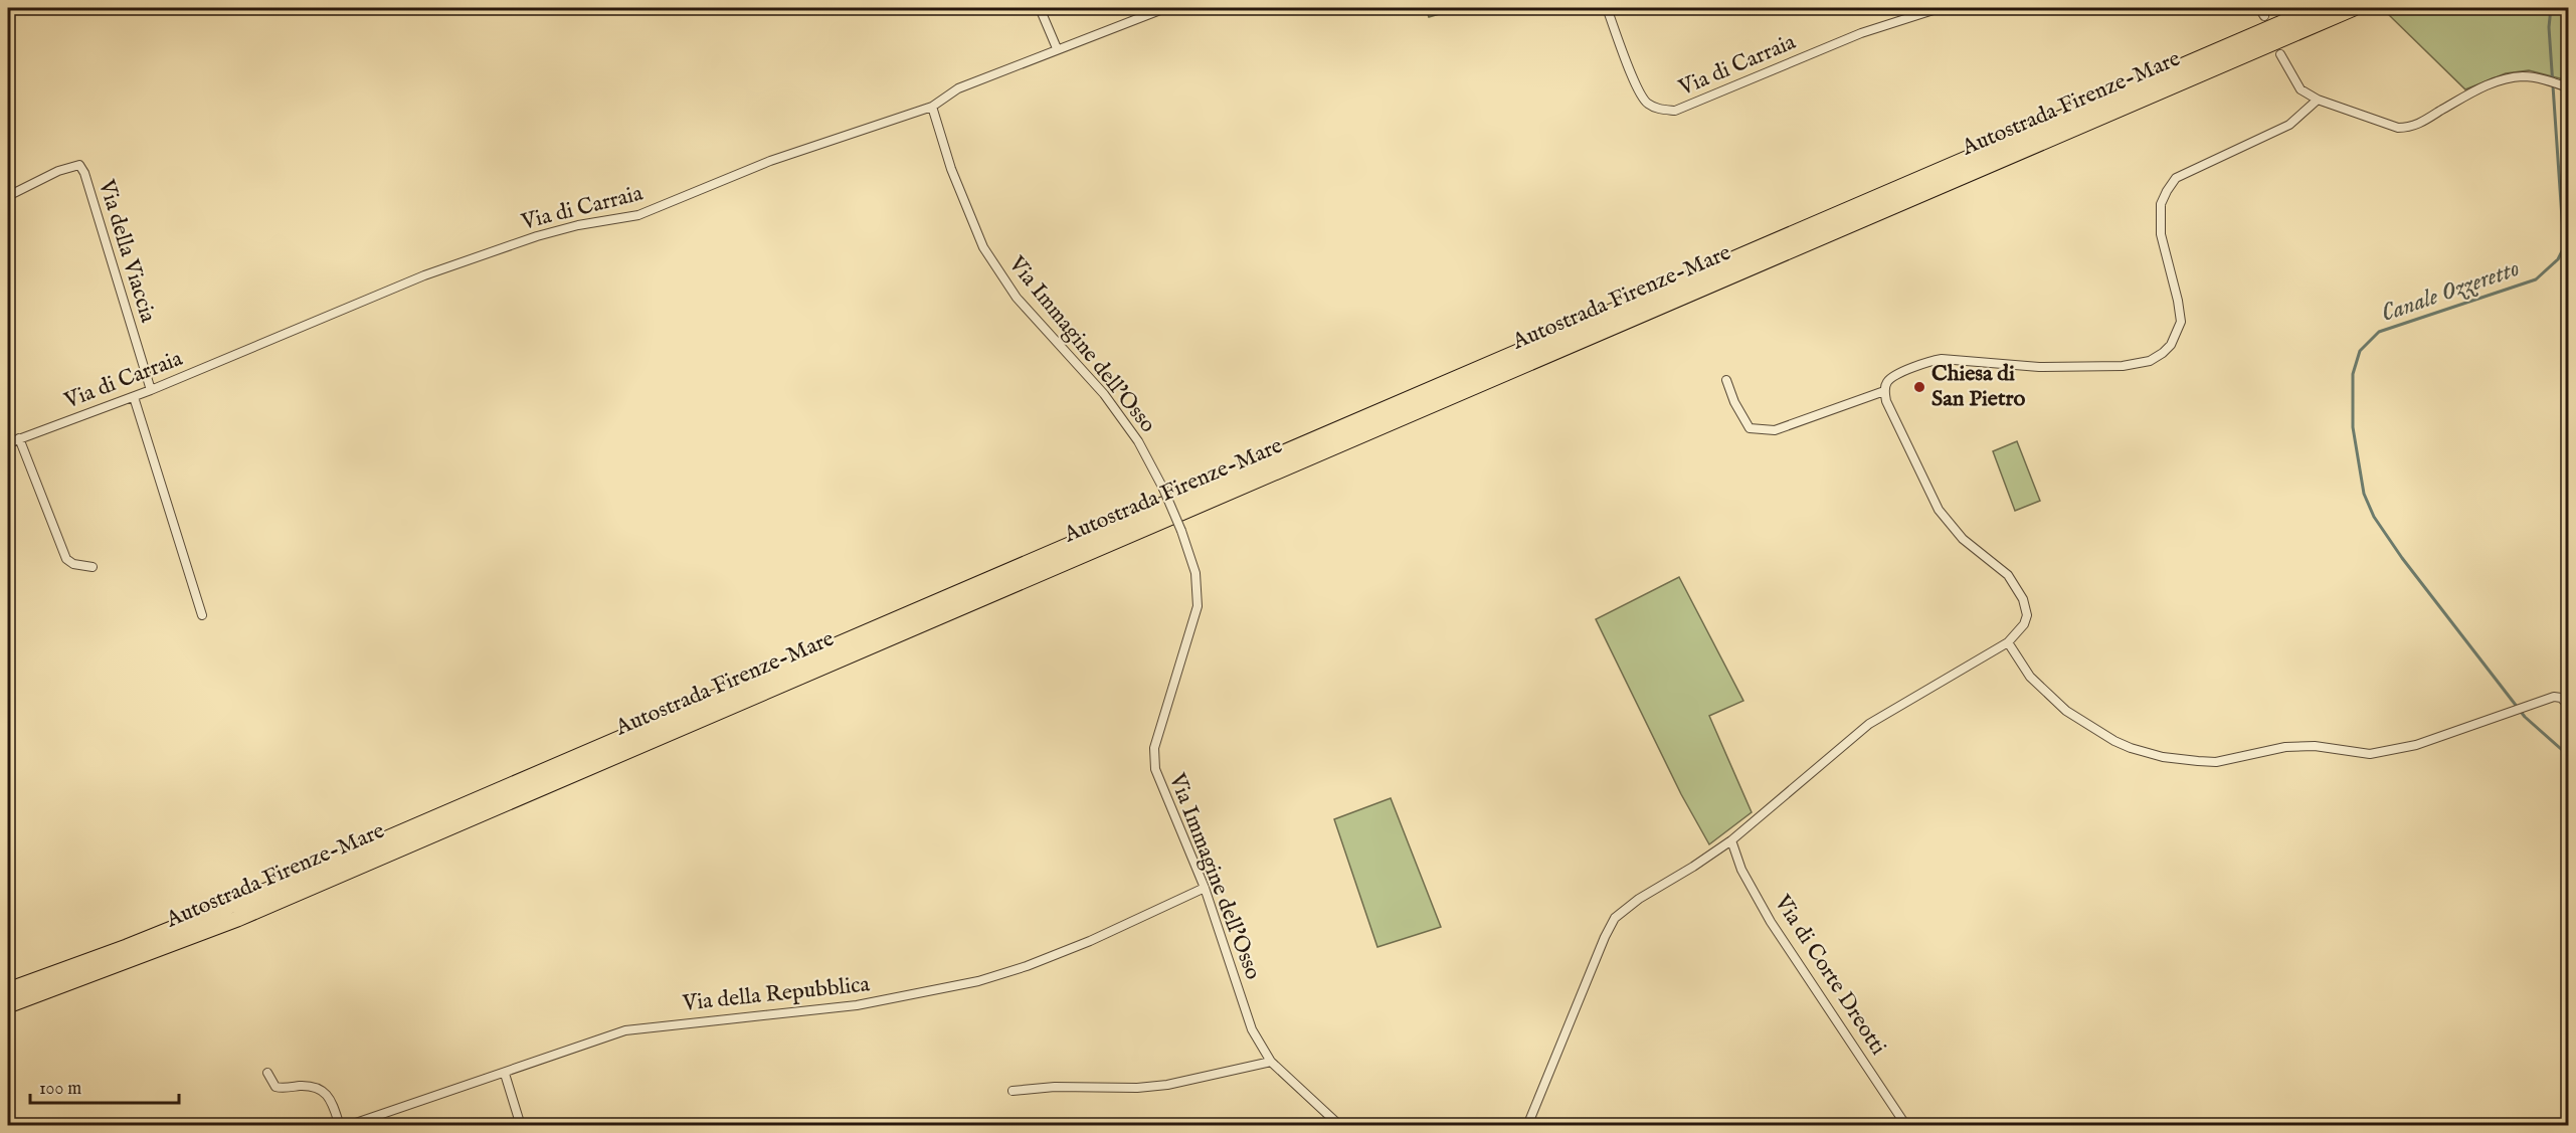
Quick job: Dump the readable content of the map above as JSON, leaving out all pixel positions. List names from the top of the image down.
{
  "streets": {
    "highway": ["Autostrada Firenze-Mare"],
    "street": [
      "Via di Carraia",
      "Via della Viaccia",
      "Via Immagine dell'Osso",
      "Via di Corte Dreotti",
      "Via della Repubblica"
    ]
  },
  "crossings": [
    ["Via di Carraia", "Via della Viaccia"],
    ["Via di Carraia", "Via Immagine dell'Osso"],
    ["Via Immagine dell'Osso", "Via della Repubblica"]
  ],
  "water": ["Canale Ozzeretto"],
  "places": ["Chiesa di San Pietro"],
  "scale_bar": "100 m"
}
